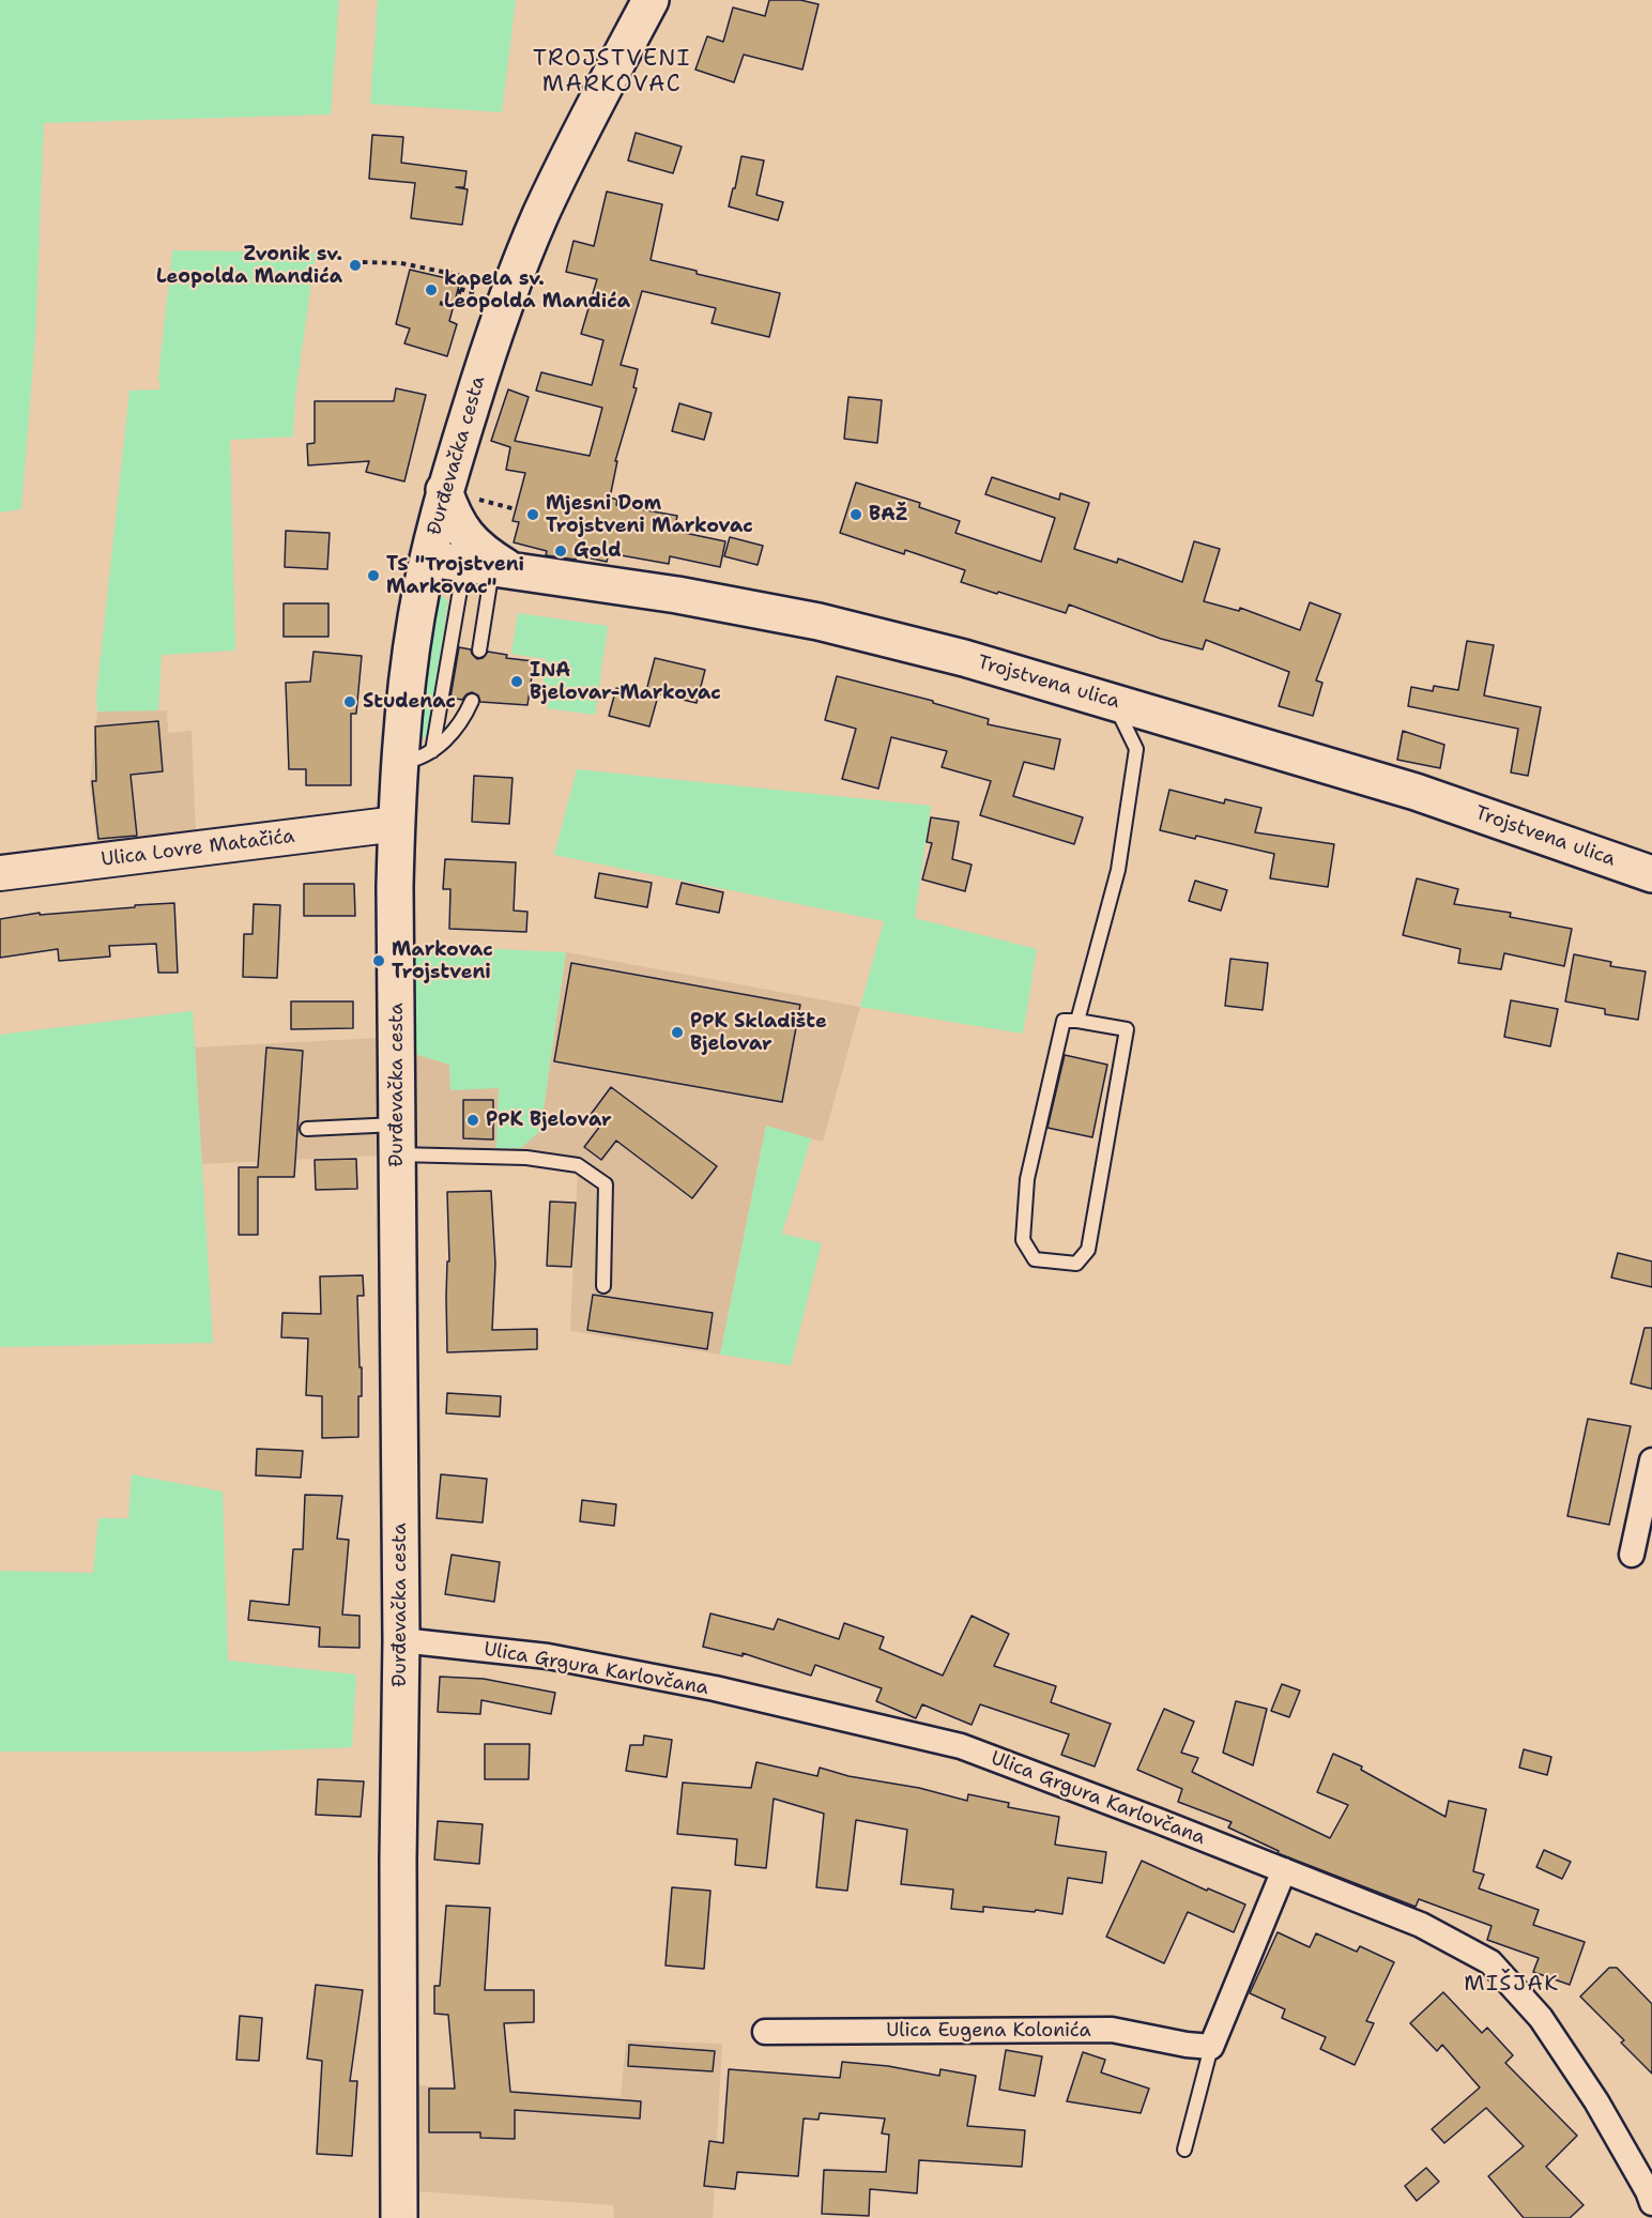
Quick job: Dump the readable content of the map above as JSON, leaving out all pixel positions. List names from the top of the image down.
{
  "streets": {
    "main road": ["Đurđevačka cesta", "Trojstvena ulica", "Ulica Lovre Matačića"],
    "street": ["Ulica Grgura Karlovčana", "Ulica Eugena Kolonića"]
  },
  "crossings": [
    ["Đurđevačka cesta", "Trojstvena ulica"],
    ["Đurđevačka cesta", "Ulica Lovre Matačića"],
    ["Đurđevačka cesta", "Ulica Grgura Karlovčana"]
  ],
  "districts": ["TROJSTVENI MARKOVAC", "MIŠJAK"],
  "places": [
    "Zvonik sv. Leopolda Mandića",
    "kapela sv. Leopolda Mandića",
    "Mjesni Dom Trojstveni Markovac",
    "BAŽ",
    "Gold",
    "TS \"Trojstveni Markovac\"",
    "INA Bjelovar-Markovac",
    "Studenac",
    "Markovac Trojstveni",
    "PPK Skladište Bjelovar",
    "PPK Bjelovar"
  ]
}
